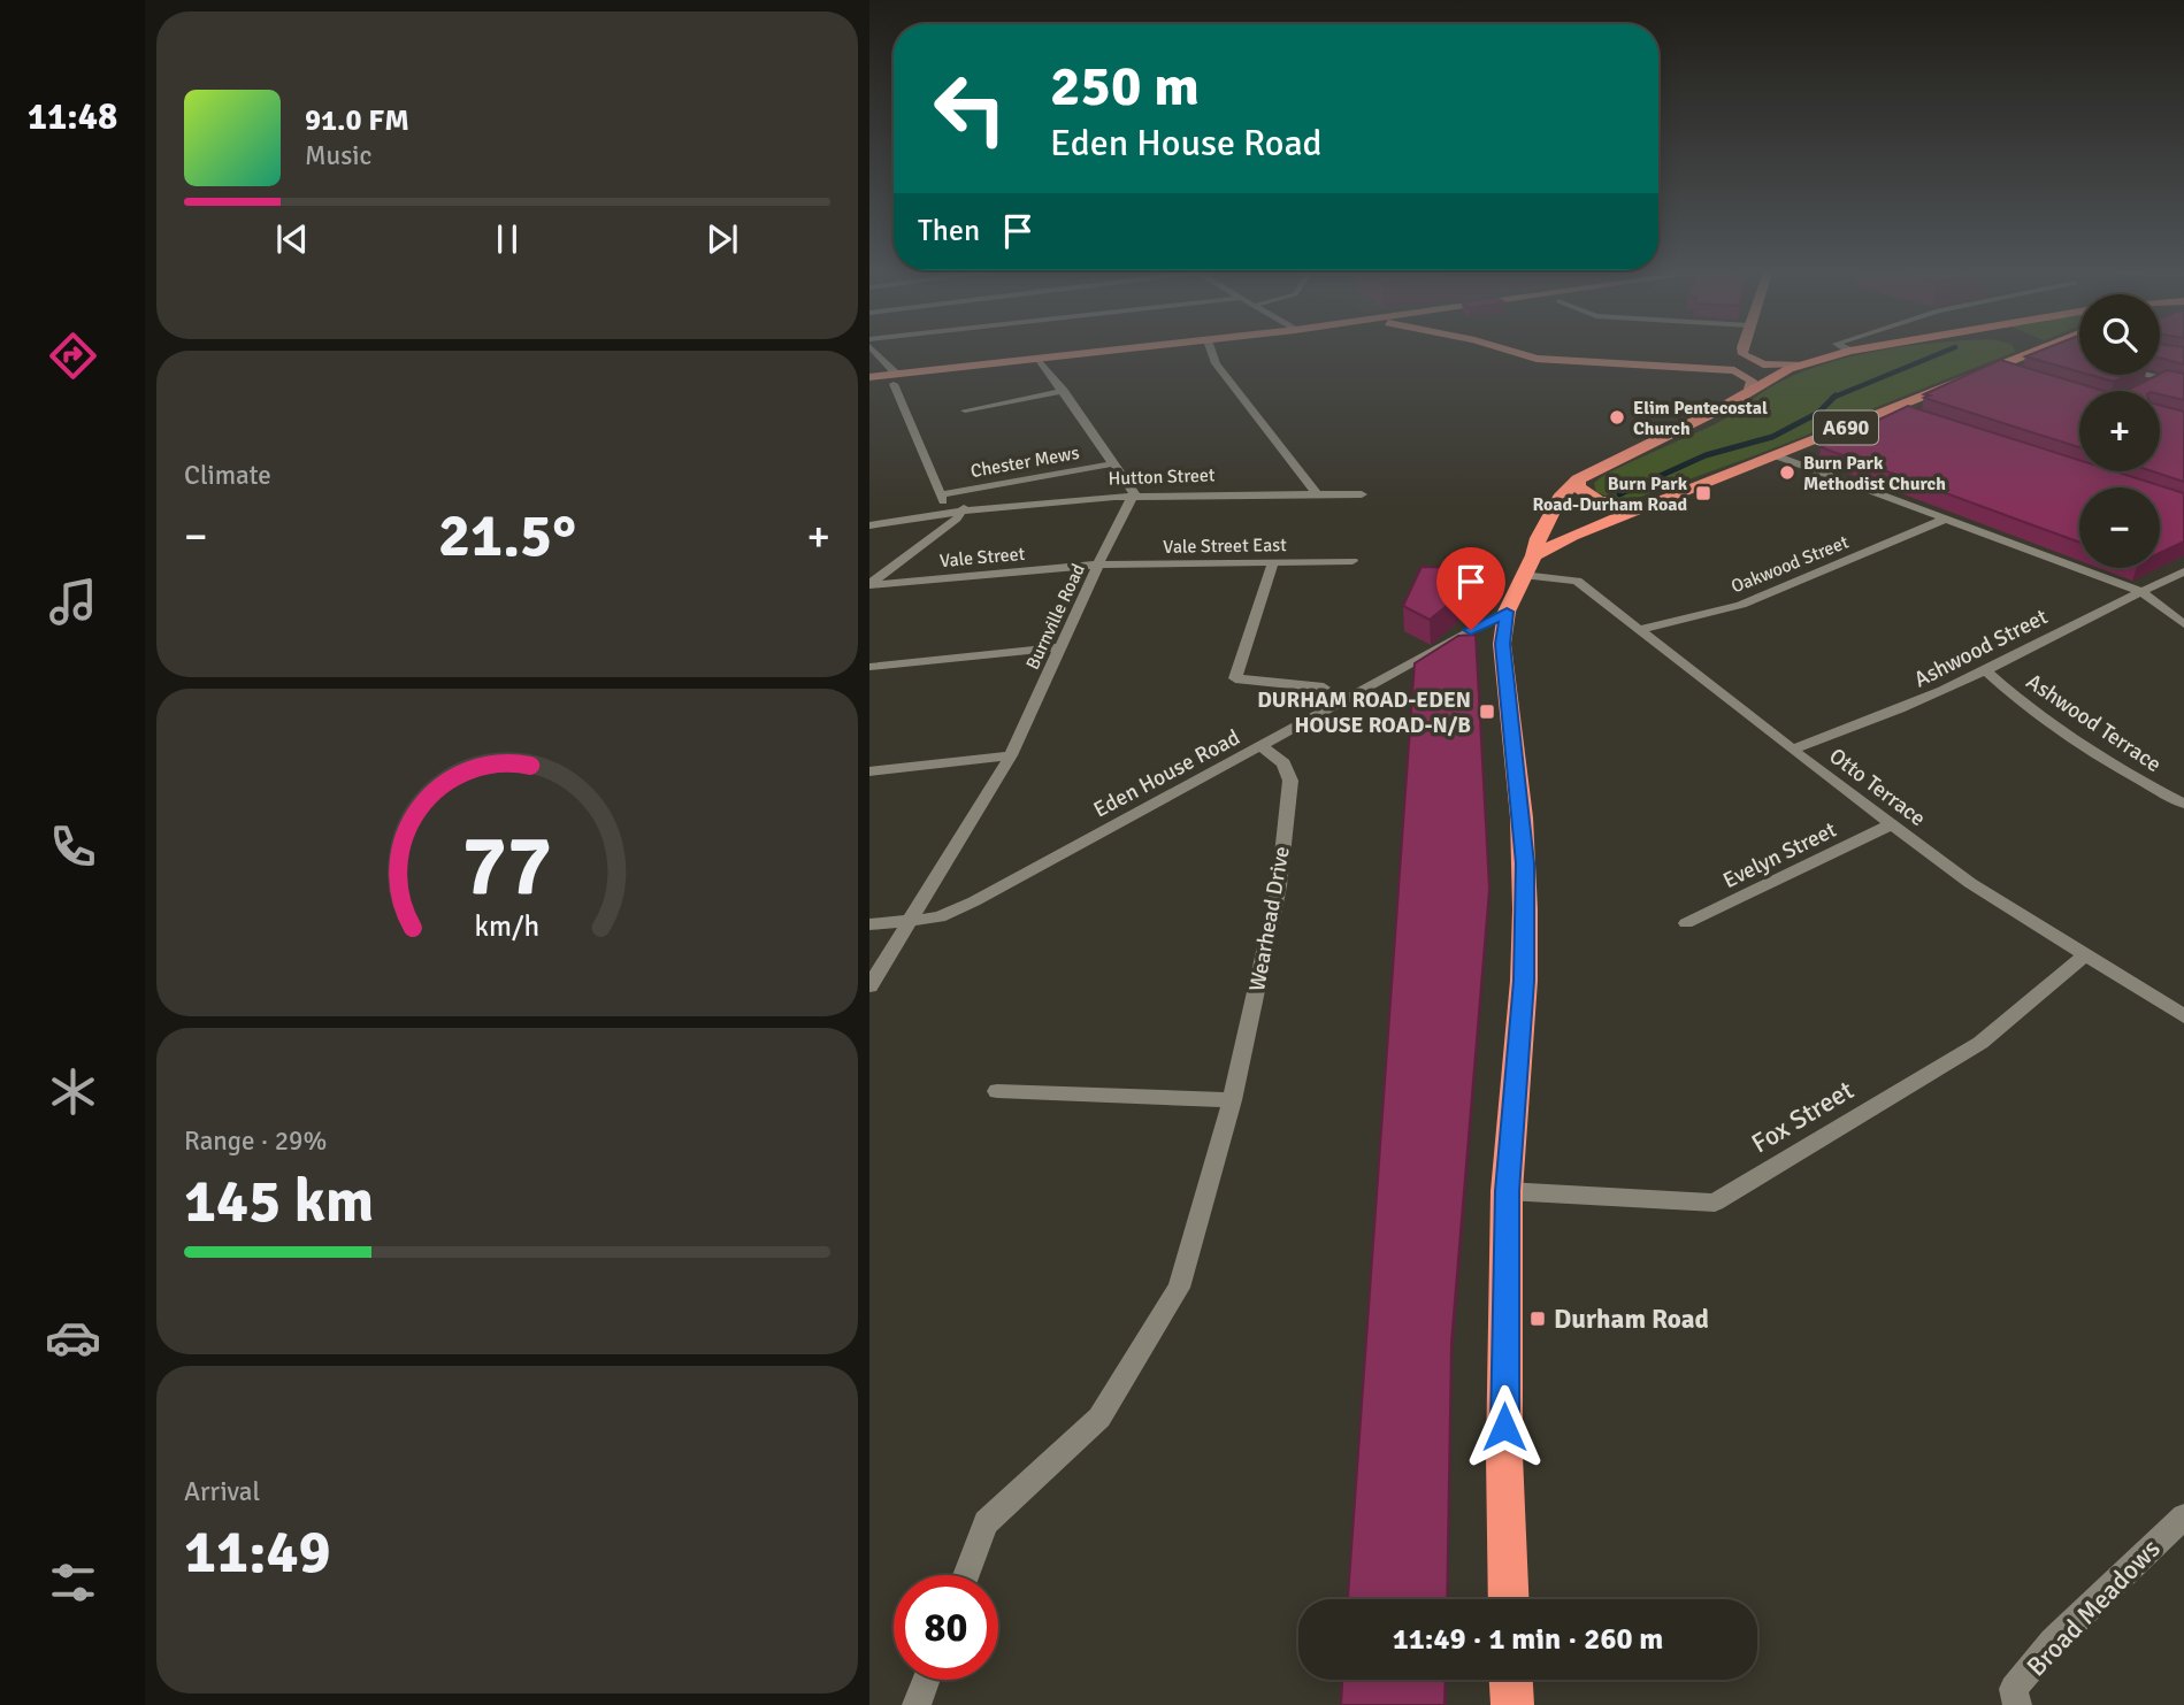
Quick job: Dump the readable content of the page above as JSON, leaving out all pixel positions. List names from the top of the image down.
{
  "streets": {
    "highway": ["A690"],
    "street": [
      "Chester Mews",
      "Hutton Street",
      "Vale Street East",
      "Vale Street",
      "Oakwood Street",
      "Burnville Road",
      "Ashwood Street",
      "Ashwood Terrace",
      "Eden House Road",
      "Otto Terrace",
      "Evelyn Street",
      "Wearhead Drive",
      "Fox Street",
      "Broad Meadows"
    ]
  },
  "crossings": [
    ["A690", "Eden House Road"],
    ["A690", "Otto Terrace"],
    ["A690", "Fox Street"],
    ["Hutton Street", "Burnville Road"],
    ["Vale Street East", "Vale Street"],
    ["Vale Street East", "Burnville Road"],
    ["Vale Street", "Burnville Road"],
    ["Oakwood Street", "Otto Terrace"],
    ["Burnville Road", "Eden House Road"],
    ["Ashwood Street", "Ashwood Terrace"],
    ["Ashwood Street", "Otto Terrace"],
    ["Eden House Road", "Wearhead Drive"],
    ["Otto Terrace", "Evelyn Street"],
    ["Otto Terrace", "Fox Street"]
  ],
  "places": {
    "other": ["Elim Pentecostal Church", "Burn Park Methodist Church"],
    "transit": ["Burn Park Road-Durham Road", "DURHAM ROAD-EDEN HOUSE ROAD-N/B", "Durham Road"]
  },
  "page": {
    "tabs": "11:48",
    "turn": ["250 m", "Eden House Road"],
    "song": ["91.0 FM", "Music"],
    "then": "Then",
    "map_buttons": ["+", "−"],
    "tile": [
      "Climate",
      ["Range · 29%", "145 km"],
      ["Arrival", "11:49"]
    ],
    "heat": ["−", "21.5°", "+"],
    "limit": "80",
    "trip": "11:49 · 1 min · 260 m",
    "gauge": ["77", "km/h"]
  }
}
